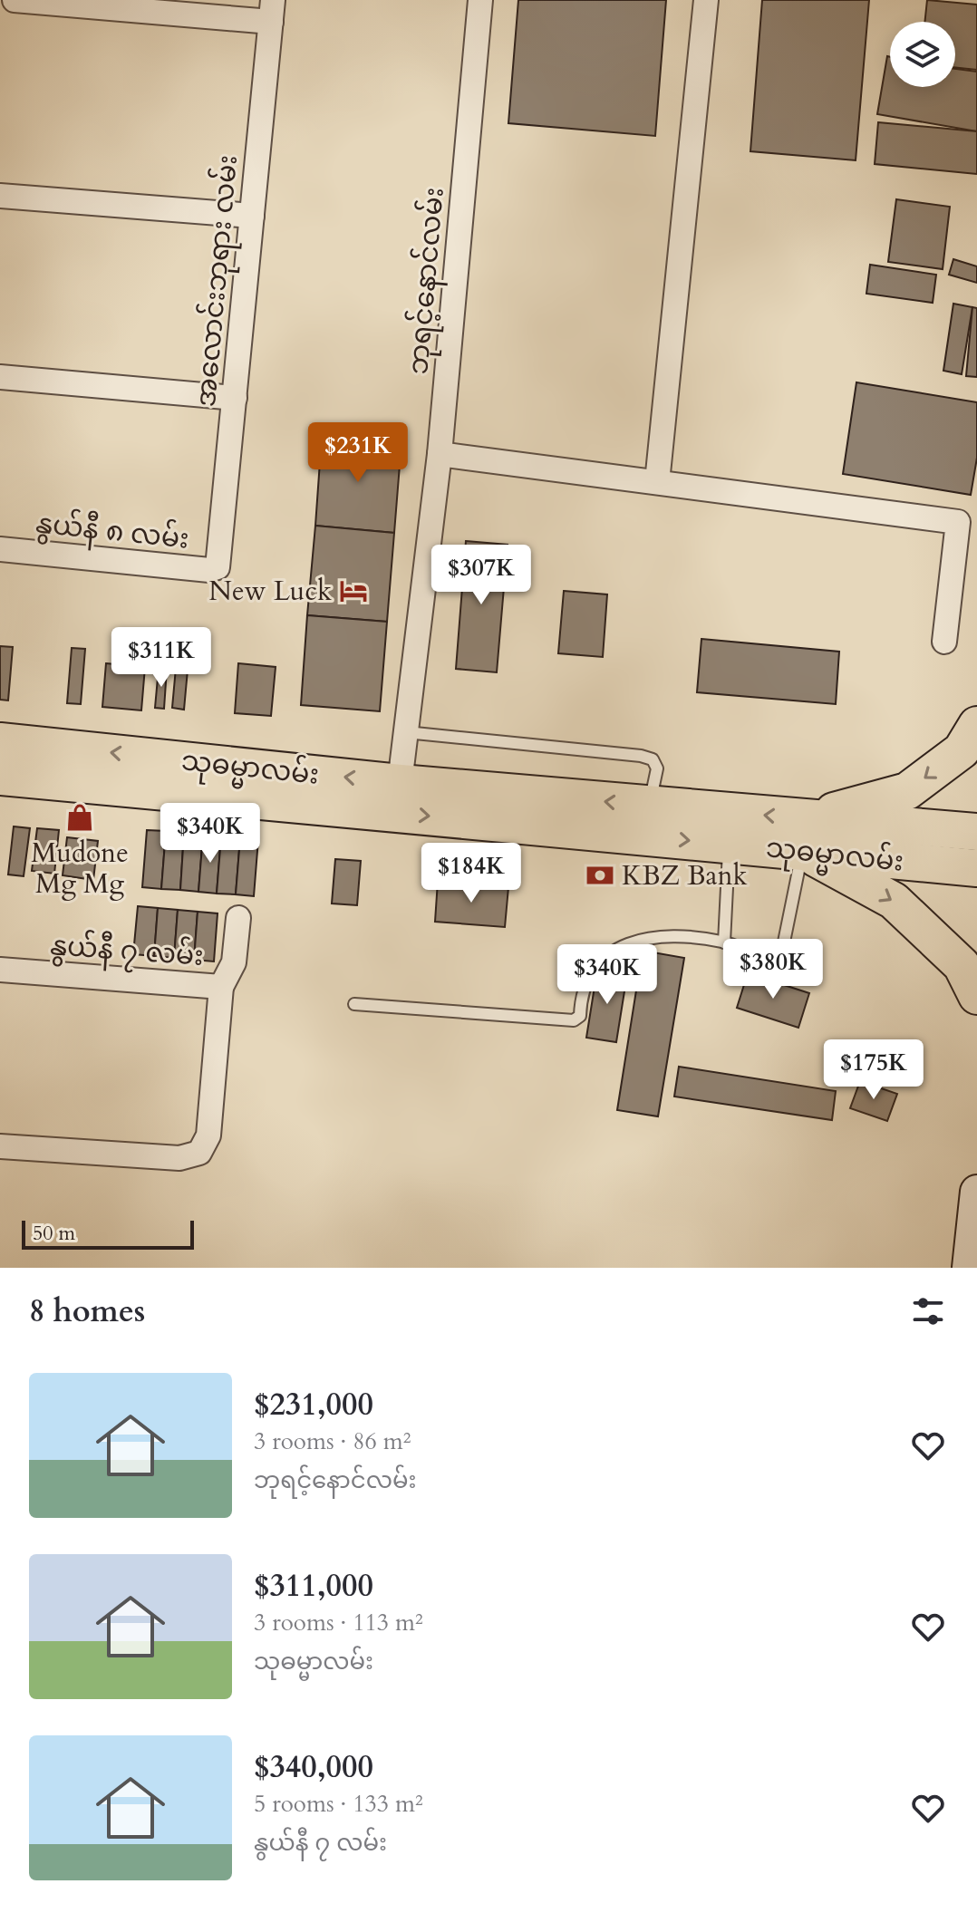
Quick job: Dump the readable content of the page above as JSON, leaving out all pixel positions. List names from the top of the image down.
{
  "streets": {
    "main road": ["သုဓမ္မာလမ်း"],
    "street": [
      "အလောင်းဘုရား လမ်း",
      "ဘုရင့်နောင်လမ်း",
      "နွယ်နီ ၈ လမ်း",
      "နွယ်နီ ၇ လမ်း"
    ]
  },
  "crossings": [
    ["အလောင်းဘုရား လမ်း", "နွယ်နီ ၈ လမ်း"],
    ["ဘုရင့်နောင်လမ်း", "သုဓမ္မာလမ်း"]
  ],
  "places": {
    "hotel": ["New Luck"],
    "shop": ["Mudone Mg Mg"],
    "bank": ["KBZ Bank"]
  },
  "scale_bar": "50 m",
  "page": {
    "price": [
      "$231K",
      "$307K",
      "$311K",
      "$340K",
      "$184K",
      "$380K",
      "$340K",
      "$175K"
    ],
    "scale": "50 m",
    "heading": "8 homes",
    "list": [
      {
        "name": "$231,000",
        "note": "3 rooms · 86 m² · ဘုရင့်နောင်လမ်း"
      },
      {
        "name": "$311,000",
        "note": "3 rooms · 113 m² · သုဓမ္မာလမ်း"
      },
      {
        "name": "$340,000",
        "note": "5 rooms · 133 m² · နွယ်နီ ၇ လမ်း"
      }
    ]
  }
}
